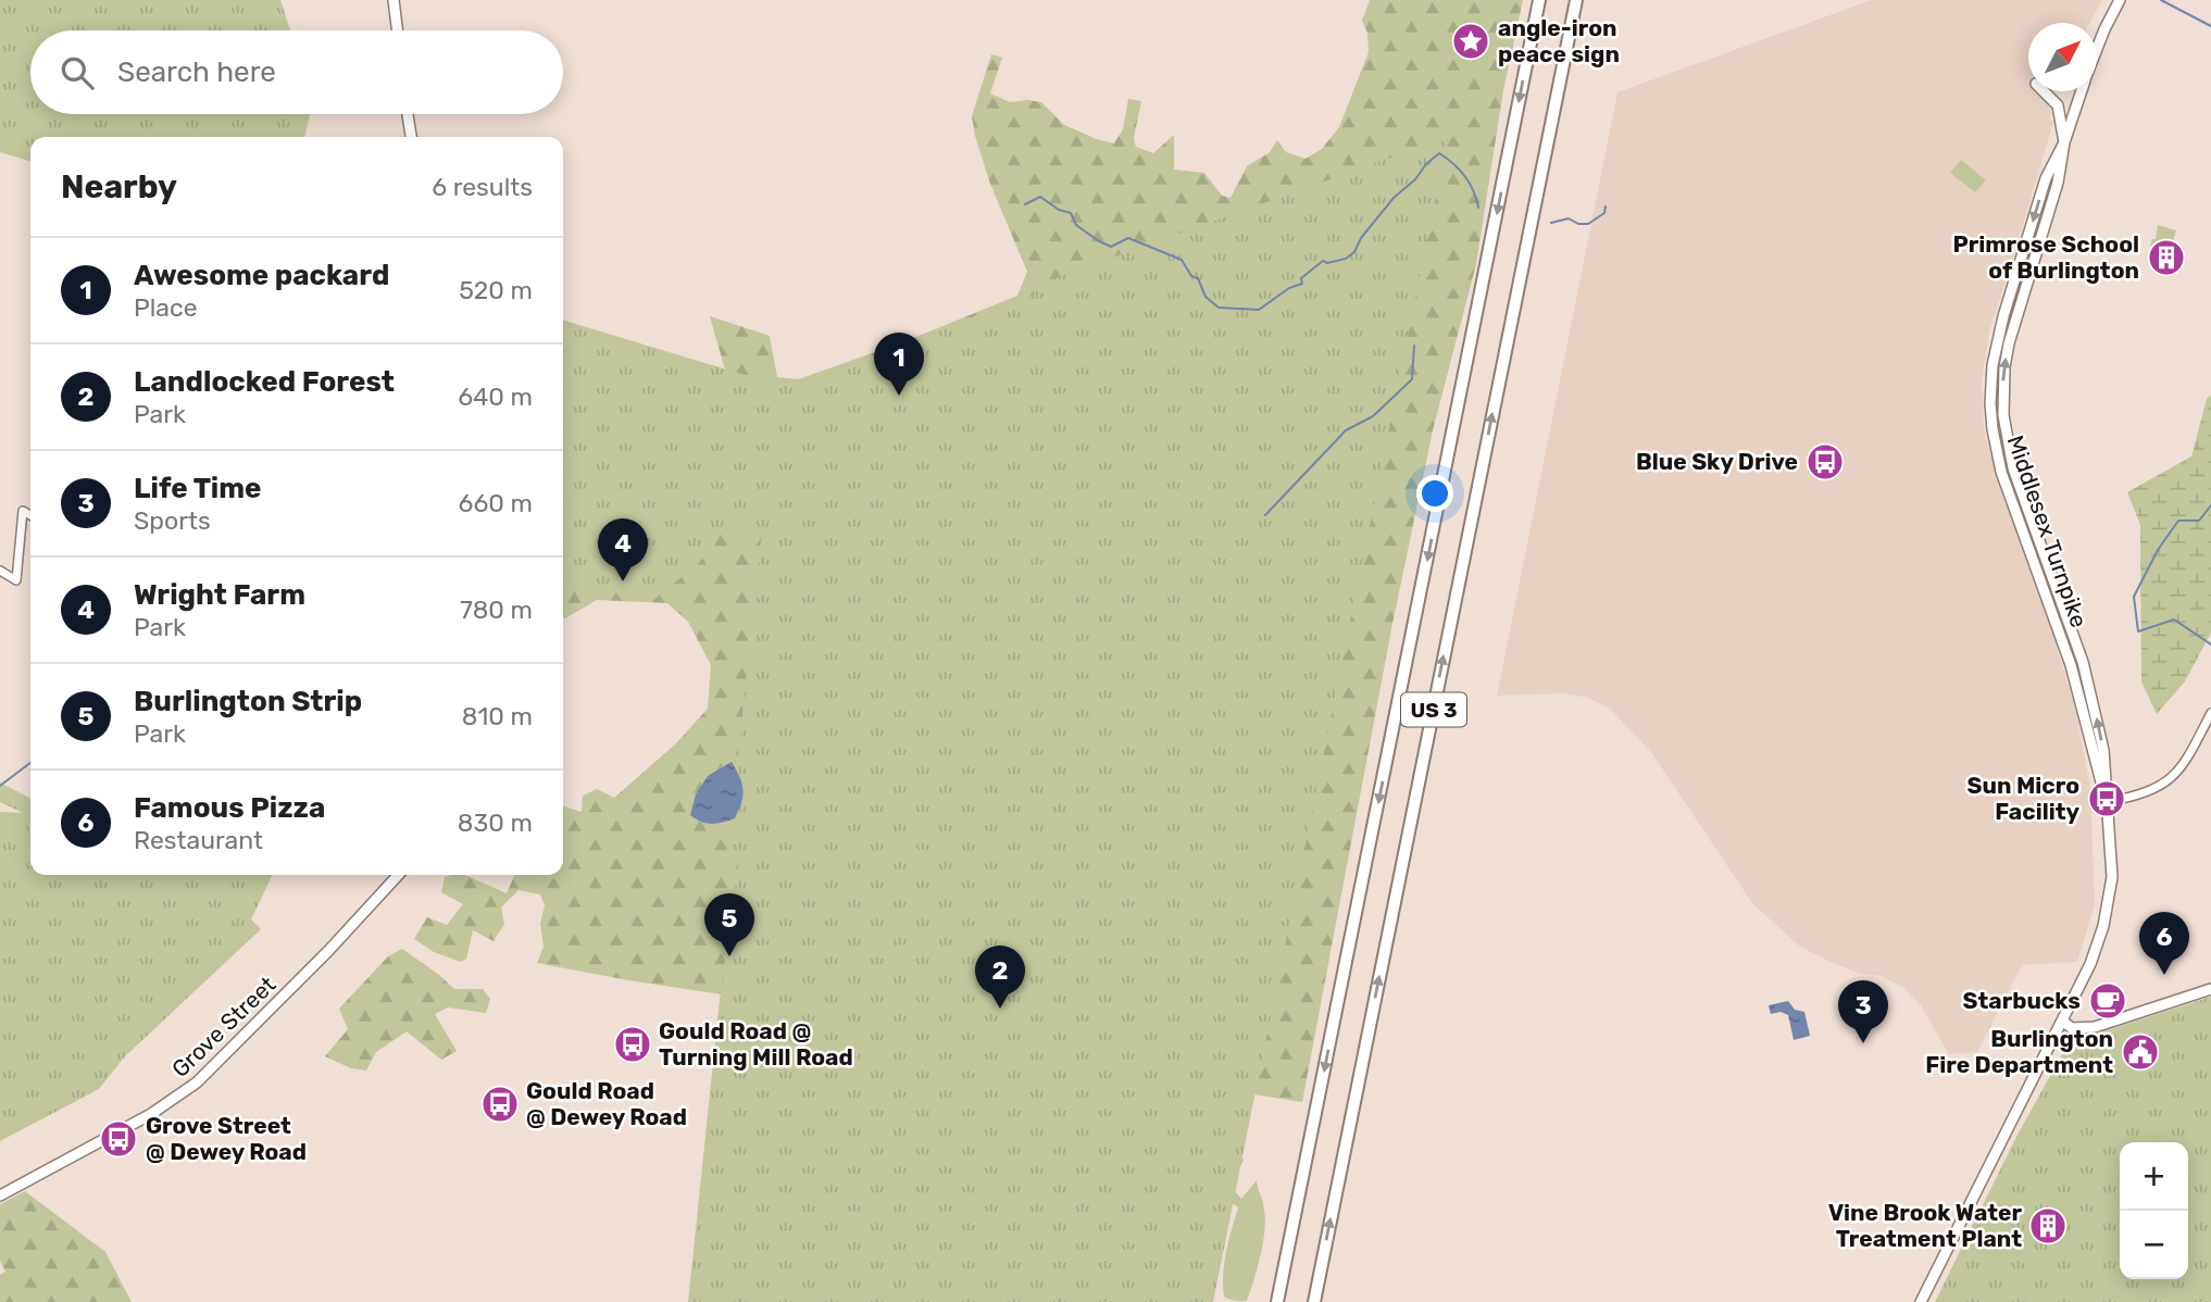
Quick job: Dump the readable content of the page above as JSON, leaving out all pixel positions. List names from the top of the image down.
{
  "streets": {
    "highway": ["US 3"],
    "main road": ["Middlesex Turnpike", "Grove Street"]
  },
  "places": {
    "place": ["angle-iron peace sign"],
    "building": ["Primrose School of Burlington", "Vine Brook Water Treatment Plant"],
    "bus stop": [
      "Blue Sky Drive",
      "Sun Micro Facility",
      "Gould Road @ Turning Mill Road",
      "Gould Road @ Dewey Road",
      "Grove Street @ Dewey Road"
    ],
    "cafe": ["Starbucks"],
    "public building": ["Burlington Fire Department"]
  },
  "north": "top right",
  "page": {
    "search": "Search here",
    "heading": ["Nearby", "6 results"],
    "list": [
      {
        "mark": "1",
        "name": "Awesome packard",
        "note": "Place",
        "value": "520 m"
      },
      {
        "mark": "2",
        "name": "Landlocked Forest",
        "note": "Park",
        "value": "640 m"
      },
      {
        "mark": "3",
        "name": "Life Time",
        "note": "Sports",
        "value": "660 m"
      },
      {
        "mark": "4",
        "name": "Wright Farm",
        "note": "Park",
        "value": "780 m"
      },
      {
        "mark": "5",
        "name": "Burlington Strip",
        "note": "Park",
        "value": "810 m"
      },
      {
        "mark": "6",
        "name": "Famous Pizza",
        "note": "Restaurant",
        "value": "830 m"
      }
    ],
    "pins": [
      "1",
      "4",
      "5",
      "6",
      "2",
      "3"
    ],
    "map_buttons": ["+", "−"]
  }
}
